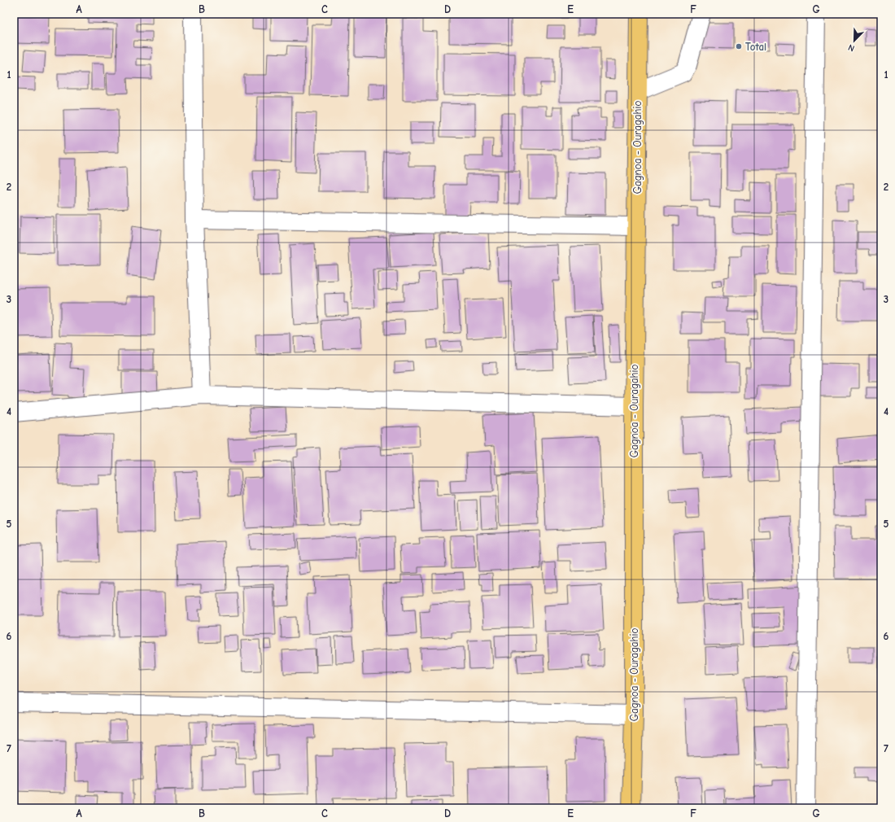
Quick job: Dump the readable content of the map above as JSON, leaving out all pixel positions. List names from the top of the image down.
{
  "streets": {
    "main road": ["Gagnoa - Ouragahio"]
  },
  "places": ["Total"],
  "north": "bottom left",
  "grid": {
    "columns": [
      "A",
      "B",
      "C",
      "D",
      "E",
      "F",
      "G"
    ],
    "rows": [
      "1",
      "2",
      "3",
      "4",
      "5",
      "6",
      "7"
    ]
  }
}
